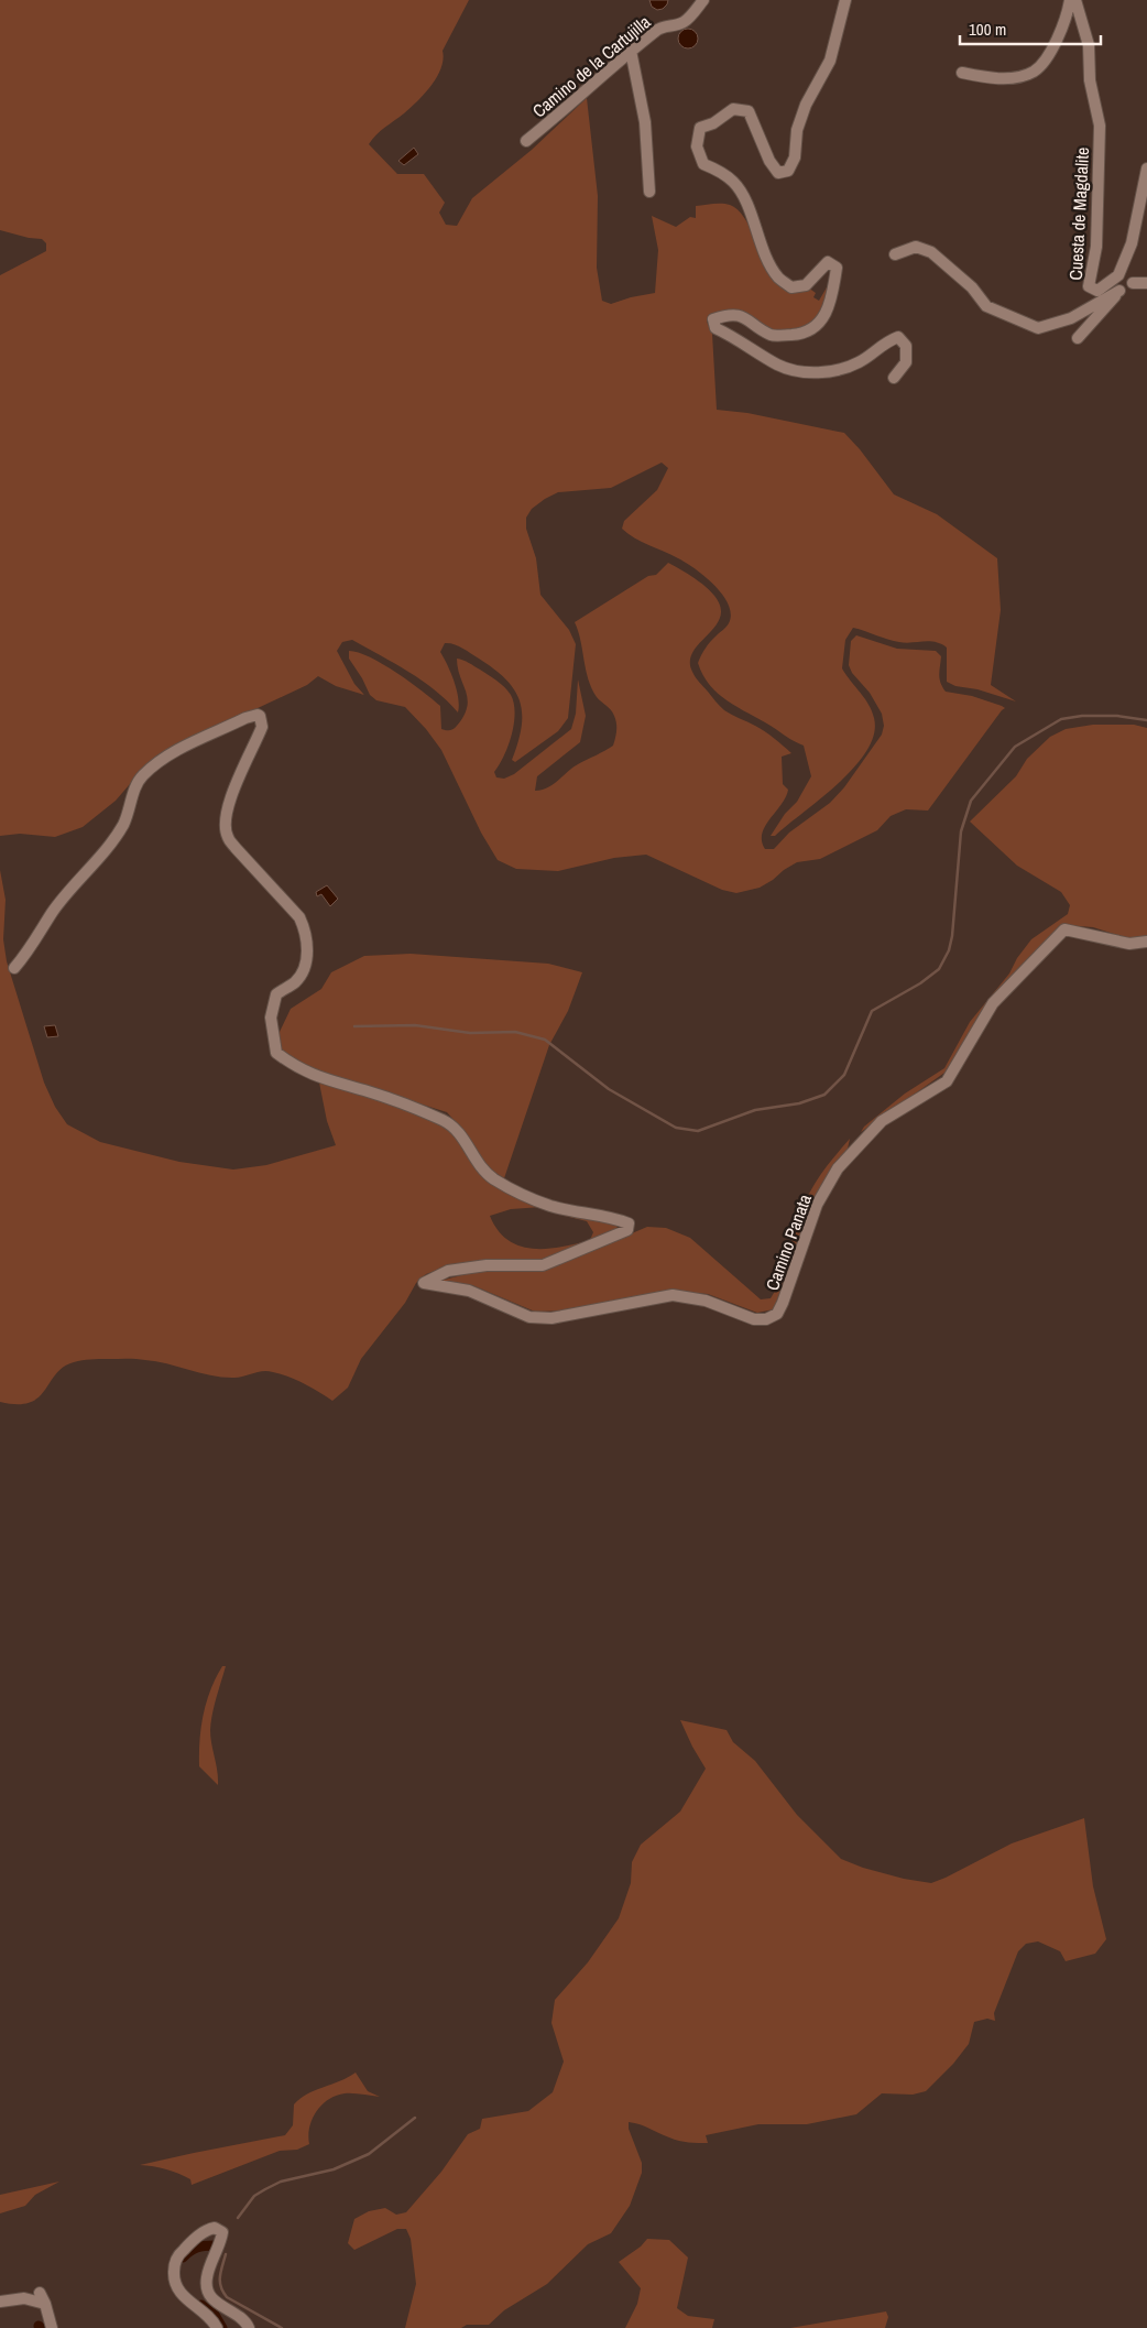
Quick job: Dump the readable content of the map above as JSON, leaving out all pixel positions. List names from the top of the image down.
{
  "streets": {
    "street": ["Camino de la Cartujilla", "Cuesta de Magdalite", "Camino Panata"]
  },
  "scale_bar": "100 m"
}
